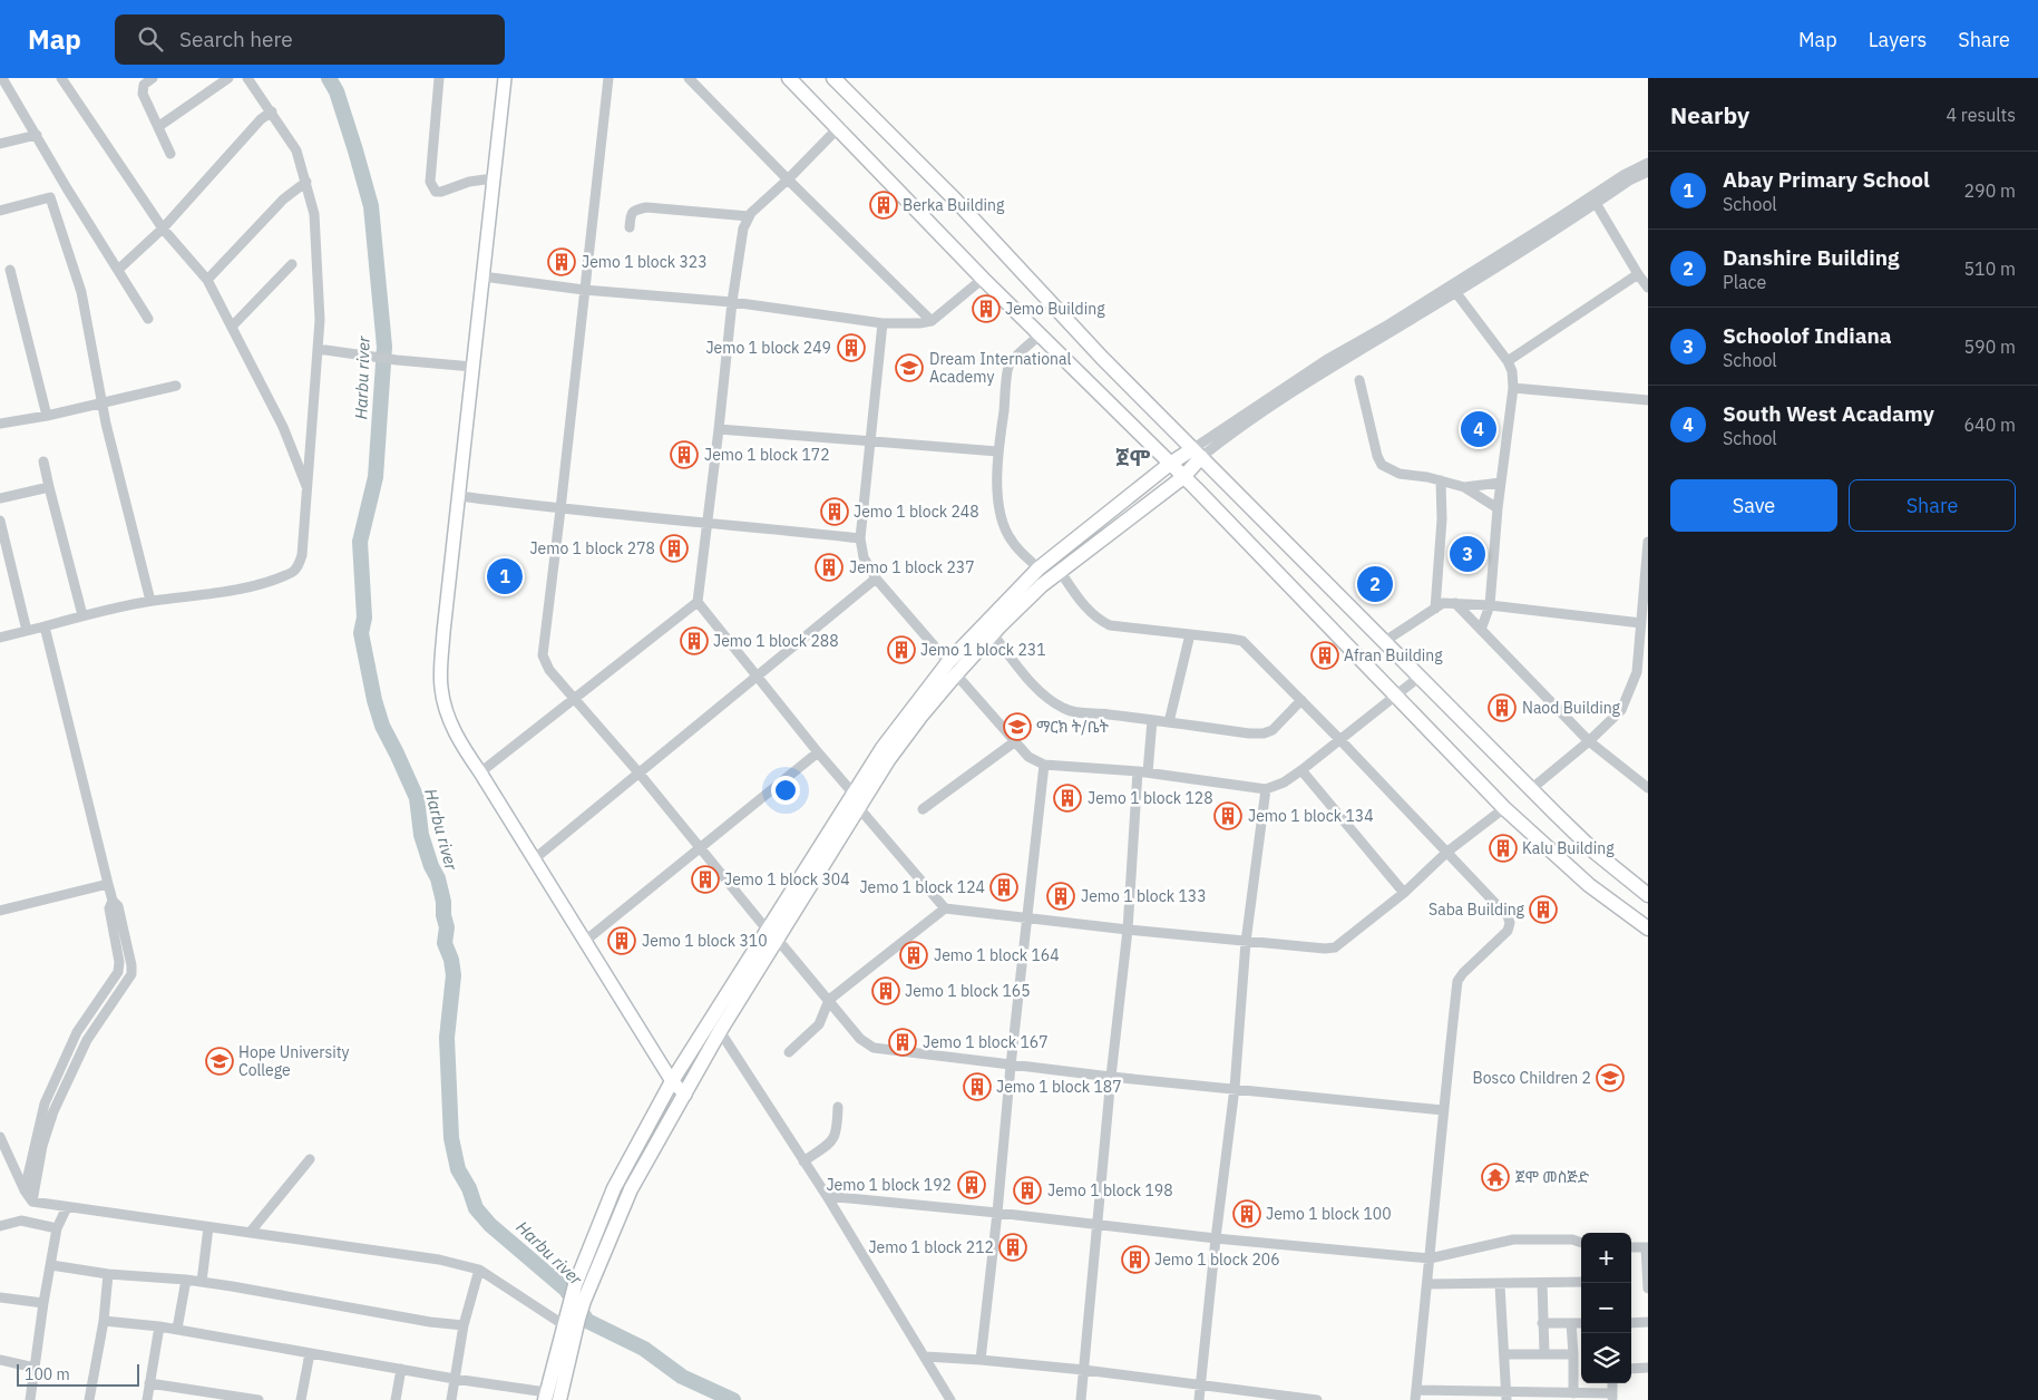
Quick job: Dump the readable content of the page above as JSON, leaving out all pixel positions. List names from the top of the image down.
{
  "districts": ["ጀሞ"],
  "water": ["Harbu river"],
  "places": {
    "building": [
      "Berka Building",
      "Jemo 1 block 323",
      "Jemo Building",
      "Jemo 1 block 249",
      "Jemo 1 block 172",
      "Jemo 1 block 248",
      "Jemo 1 block 278",
      "Jemo 1 block 237",
      "Jemo 1 block 288",
      "Jemo 1 block 231",
      "Afran Building",
      "Naod Building",
      "Jemo 1 block 128",
      "Jemo 1 block 134",
      "Kalu Building",
      "Jemo 1 block 304",
      "Jemo 1 block 124",
      "Jemo 1 block 133",
      "Saba Building",
      "Jemo 1 block 310",
      "Jemo 1 block 164",
      "Jemo 1 block 165",
      "Jemo 1 block 167",
      "Jemo 1 block 187",
      "Jemo 1 block 192",
      "Jemo 1 block 198",
      "Jemo 1 block 100",
      "Jemo 1 block 212",
      "Jemo 1 block 206"
    ],
    "school or university": [
      "Dream International Academy",
      "ማርክ ት/ቤት",
      "Hope University College",
      "Bosco Children 2"
    ],
    "temple": ["ጀሞ መስጅድ"]
  },
  "scale_bar": "100 m",
  "page": {
    "header": "Map",
    "search": "Search here",
    "nav": ["Map", "Layers", "Share"],
    "heading": ["Nearby", "4 results"],
    "list": [
      {
        "mark": "1",
        "name": "Abay Primary School",
        "note": "School",
        "value": "290 m"
      },
      {
        "mark": "2",
        "name": "Danshire Building",
        "note": "Place",
        "value": "510 m"
      },
      {
        "mark": "3",
        "name": "Schoolof Indiana",
        "note": "School",
        "value": "590 m"
      },
      {
        "mark": "4",
        "name": "South West Acadamy",
        "note": "School",
        "value": "640 m"
      }
    ],
    "pins": [
      "4",
      "3",
      "1",
      "2"
    ],
    "buttons": ["Save", "Share"],
    "map_buttons": ["+", "−"],
    "scale": "100 m"
  }
}
